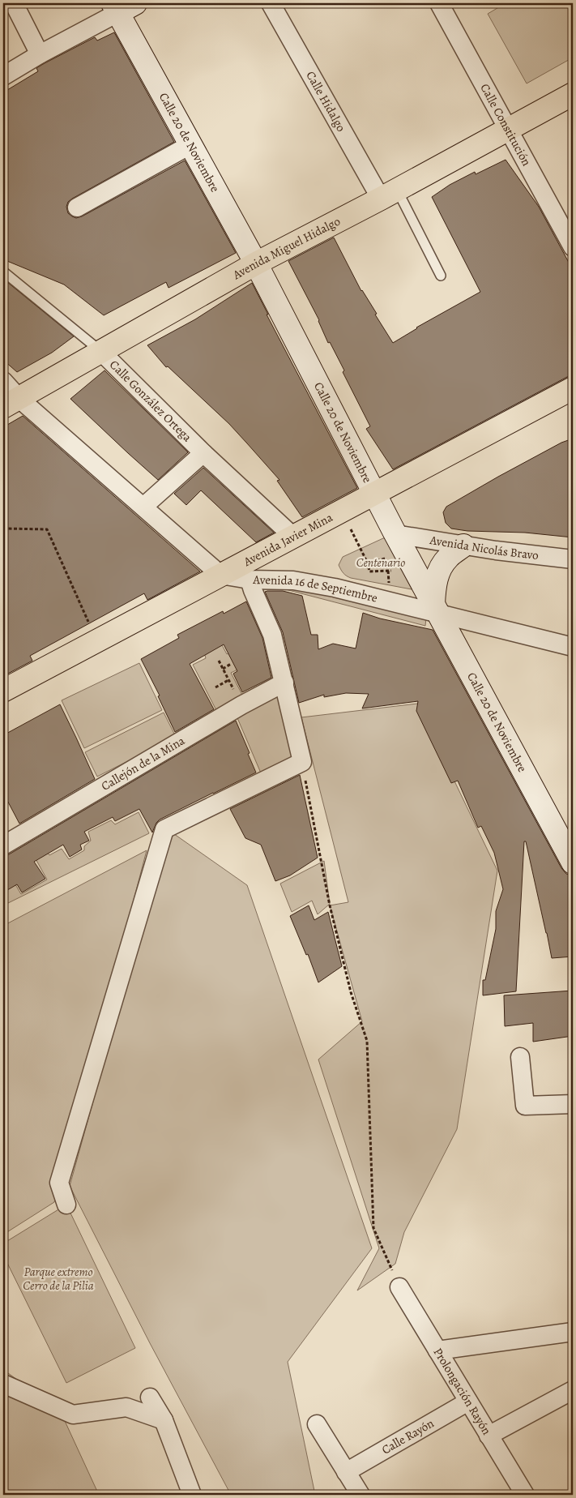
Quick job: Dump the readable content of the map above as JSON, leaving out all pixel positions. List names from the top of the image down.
{
  "streets": {
    "main road": ["Calle 20 de Noviembre", "Avenida Miguel Hidalgo", "Avenida Javier Mina"],
    "street": [
      "Calle Hidalgo",
      "Calle Constitución",
      "Calle González Ortega",
      "Avenida Nicolás Bravo",
      "Avenida 16 de Septiembre",
      "Callejón de la Mina",
      "Prolongación Rayón",
      "Calle Rayón"
    ]
  },
  "crossings": [
    ["Calle Hidalgo", "Avenida Miguel Hidalgo"],
    ["Calle Constitución", "Avenida Miguel Hidalgo"],
    ["Calle 20 de Noviembre", "Avenida Miguel Hidalgo"],
    ["Calle 20 de Noviembre", "Avenida Javier Mina"],
    ["Calle 20 de Noviembre", "Avenida Nicolás Bravo"],
    ["Calle 20 de Noviembre", "Avenida 16 de Septiembre"],
    ["Avenida Miguel Hidalgo", "Calle González Ortega"],
    ["Calle González Ortega", "Avenida Javier Mina"],
    ["Avenida Javier Mina", "Avenida 16 de Septiembre"],
    ["Prolongación Rayón", "Calle Rayón"]
  ],
  "parks": ["Centenario", "Parque extremo Cerro de la Pilia"]
}
